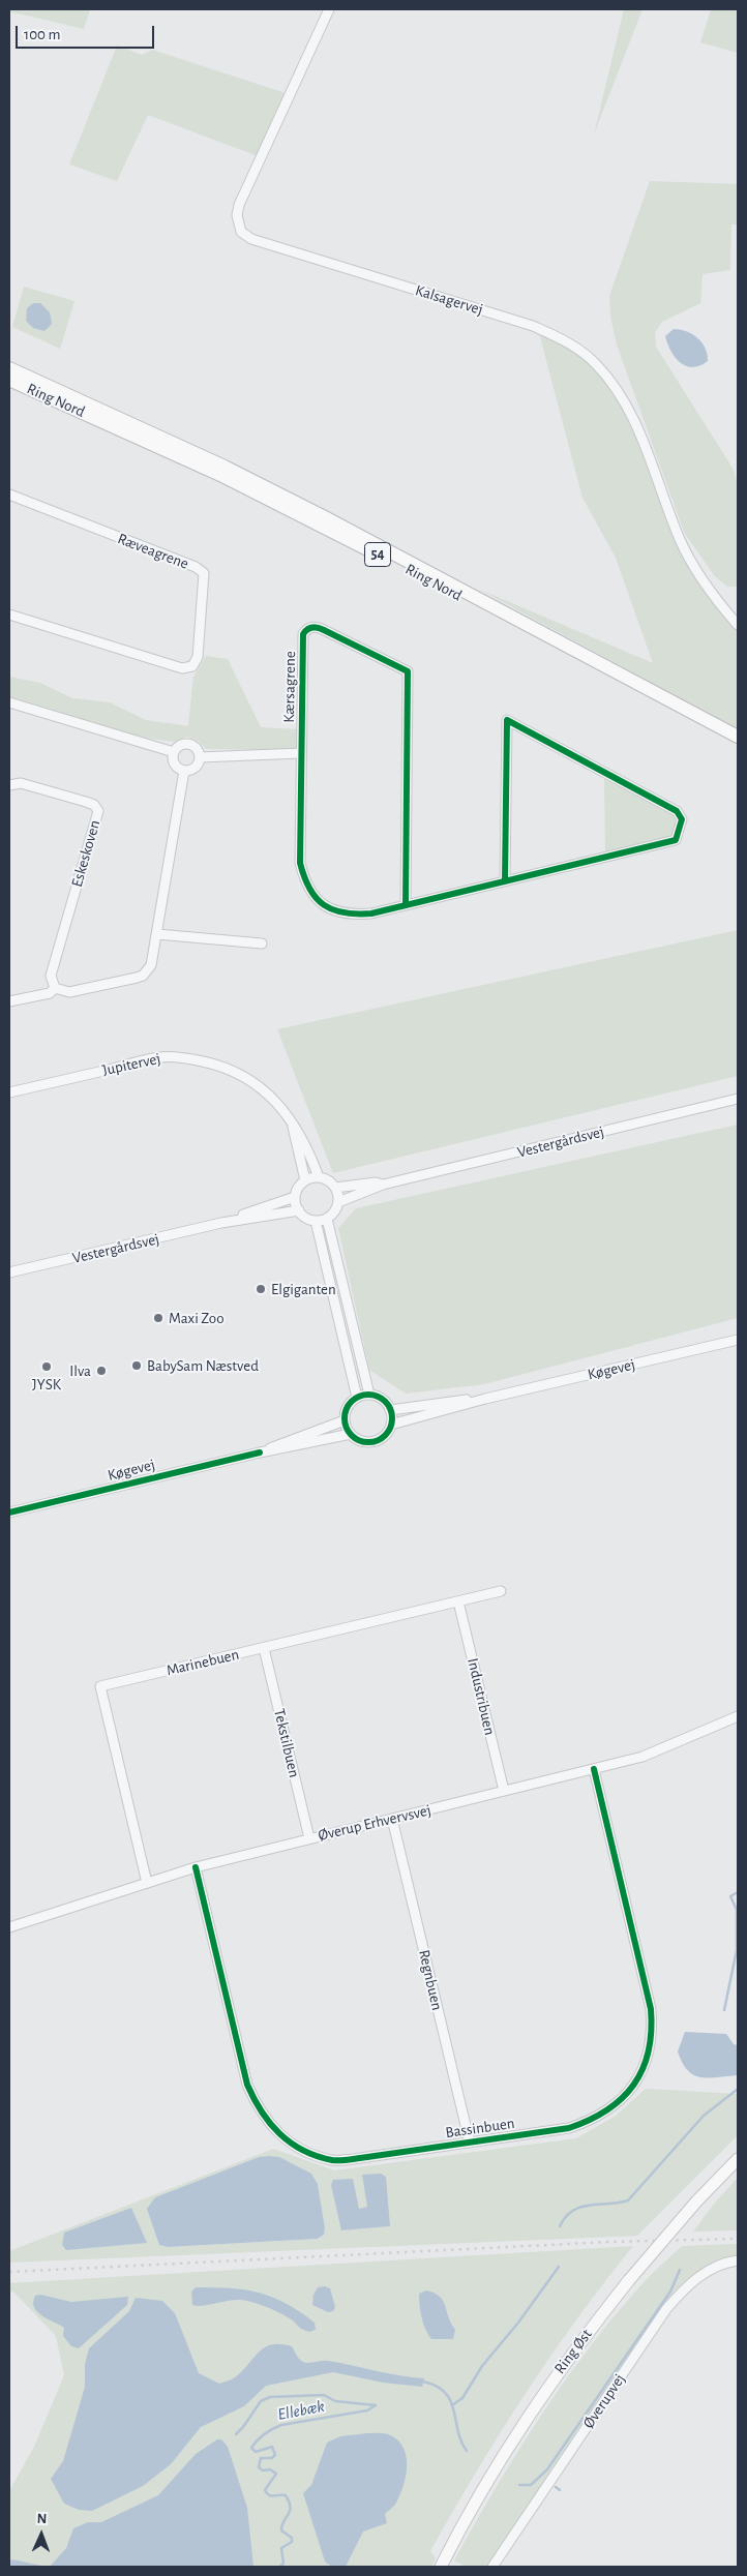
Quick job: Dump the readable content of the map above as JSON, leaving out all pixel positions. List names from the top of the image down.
{
  "streets": {
    "highway": ["Ring Nord", "54"],
    "main road": ["Ring Øst"],
    "street": [
      "Kalsagervej",
      "Ræveagrene",
      "Kærsagrene",
      "Eskeskoven",
      "Jupitervej",
      "Vestergårdsvej",
      "Køgevej",
      "Marinebuen",
      "Industribuen",
      "Tekstilbuen",
      "Øverup Erhvervsvej",
      "Regnbuen",
      "Bassinbuen",
      "Øverupvej"
    ]
  },
  "crossings": [
    ["Jupitervej", "Vestergårdsvej"],
    ["Marinebuen", "Industribuen"],
    ["Marinebuen", "Tekstilbuen"],
    ["Marinebuen", "Øverup Erhvervsvej"],
    ["Industribuen", "Øverup Erhvervsvej"],
    ["Tekstilbuen", "Øverup Erhvervsvej"],
    ["Øverup Erhvervsvej", "Regnbuen"],
    ["Øverup Erhvervsvej", "Bassinbuen"],
    ["Regnbuen", "Bassinbuen"]
  ],
  "water": ["Ellebæk"],
  "places": [
    "Elgiganten",
    "Maxi Zoo",
    "BabySam Næstved",
    "JYSK",
    "Ilva"
  ],
  "scale_bar": "100 m",
  "north": "top"
}
